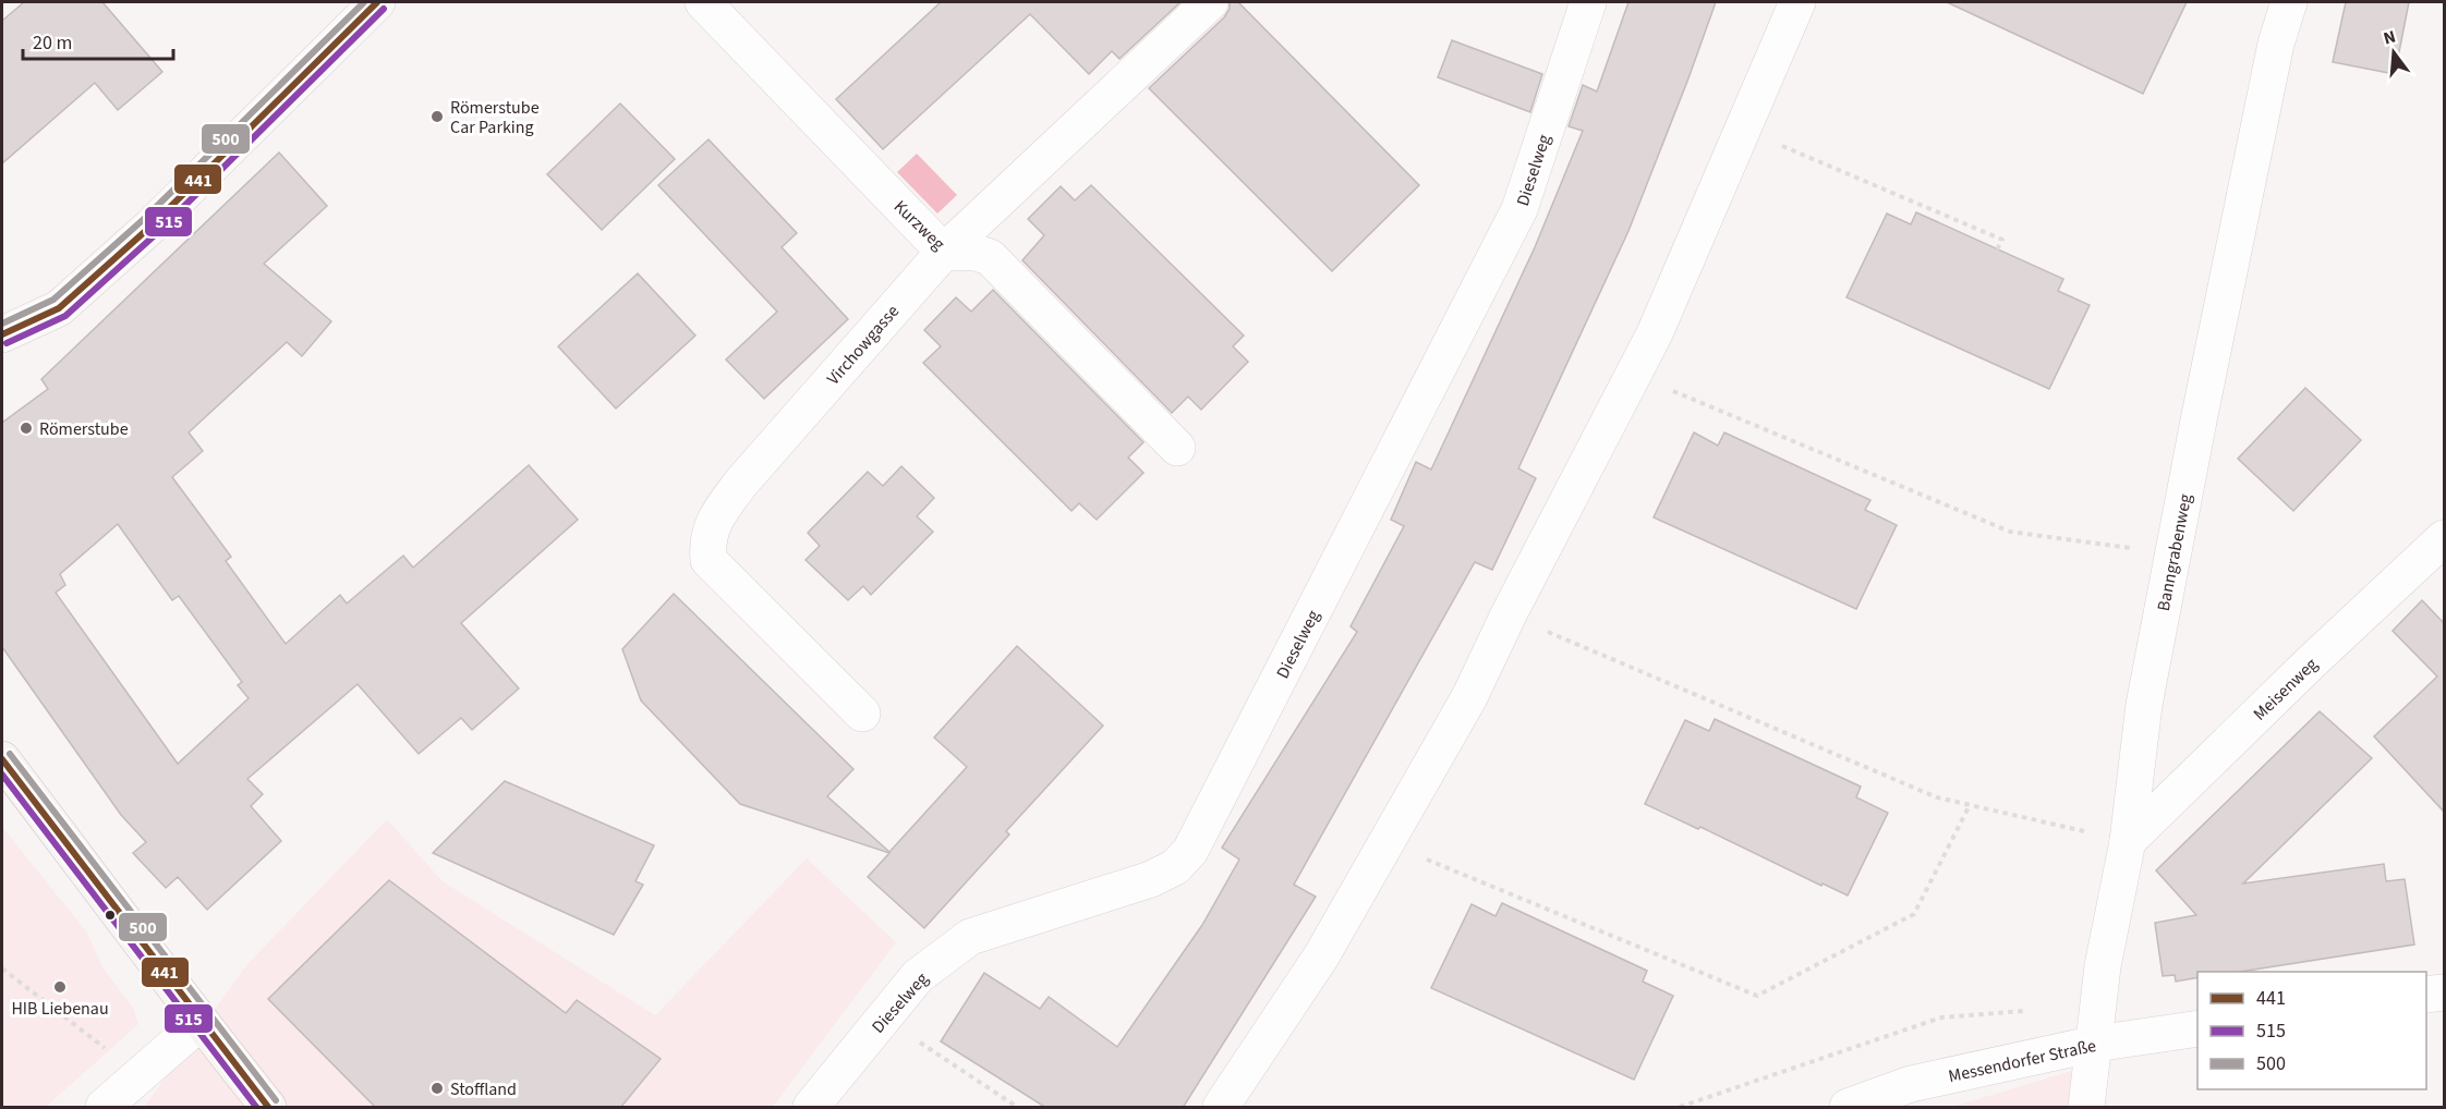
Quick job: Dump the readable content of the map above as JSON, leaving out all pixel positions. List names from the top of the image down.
{
  "streets": {
    "street": [
      "Dieselweg",
      "Kurzweg",
      "Virchowgasse",
      "Banngrabenweg",
      "Meisenweg",
      "Messendorfer Straße"
    ]
  },
  "crossings": [
    ["Kurzweg", "Virchowgasse"],
    ["Banngrabenweg", "Meisenweg"],
    ["Banngrabenweg", "Messendorfer Straße"]
  ],
  "places": [
    "Römerstube Car Parking",
    "Römerstube",
    "HIB Liebenau",
    "Stoffland"
  ],
  "lines": ["transit line 441", "transit line 500", "transit line 515"],
  "legend": ["441", "515", "500"],
  "scale_bar": "20 m",
  "north": "top"
}
